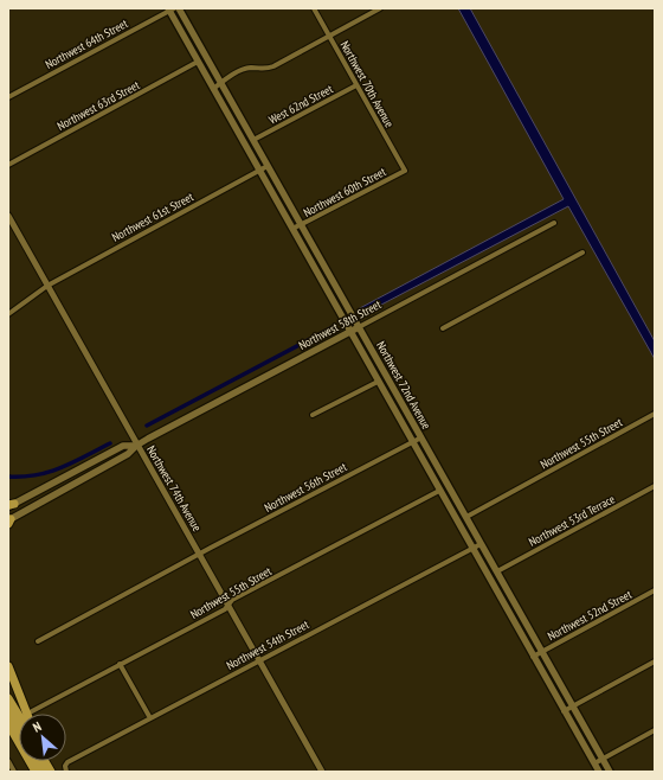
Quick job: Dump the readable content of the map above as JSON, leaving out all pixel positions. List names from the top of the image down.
{
  "streets": {
    "main road": ["Northwest 58th Street", "Northwest 72nd Avenue"],
    "street": [
      "Northwest 64th Street",
      "Northwest 70th Avenue",
      "West 62nd Street",
      "Northwest 63rd Street",
      "Northwest 60th Street",
      "Northwest 61st Street",
      "Northwest 55th Street",
      "Northwest 56th Street",
      "Northwest 74th Avenue",
      "Northwest 53rd Terrace",
      "Northwest 52nd Street",
      "Northwest 54th Street"
    ]
  },
  "crossings": [
    ["Northwest 64th Street", "Northwest 72nd Avenue"],
    ["Northwest 70th Avenue", "West 62nd Street"],
    ["Northwest 70th Avenue", "Northwest 60th Street"],
    ["West 62nd Street", "Northwest 72nd Avenue"],
    ["Northwest 63rd Street", "Northwest 72nd Avenue"],
    ["Northwest 60th Street", "Northwest 72nd Avenue"],
    ["Northwest 61st Street", "Northwest 72nd Avenue"],
    ["Northwest 61st Street", "Northwest 74th Avenue"],
    ["Northwest 58th Street", "Northwest 72nd Avenue"],
    ["Northwest 58th Street", "Northwest 74th Avenue"],
    ["Northwest 72nd Avenue", "Northwest 55th Street"],
    ["Northwest 72nd Avenue", "Northwest 56th Street"],
    ["Northwest 72nd Avenue", "Northwest 53rd Terrace"],
    ["Northwest 72nd Avenue", "Northwest 52nd Street"],
    ["Northwest 72nd Avenue", "Northwest 54th Street"],
    ["Northwest 55th Street", "Northwest 74th Avenue"],
    ["Northwest 56th Street", "Northwest 74th Avenue"],
    ["Northwest 74th Avenue", "Northwest 54th Street"]
  ],
  "north": "top left"
}
